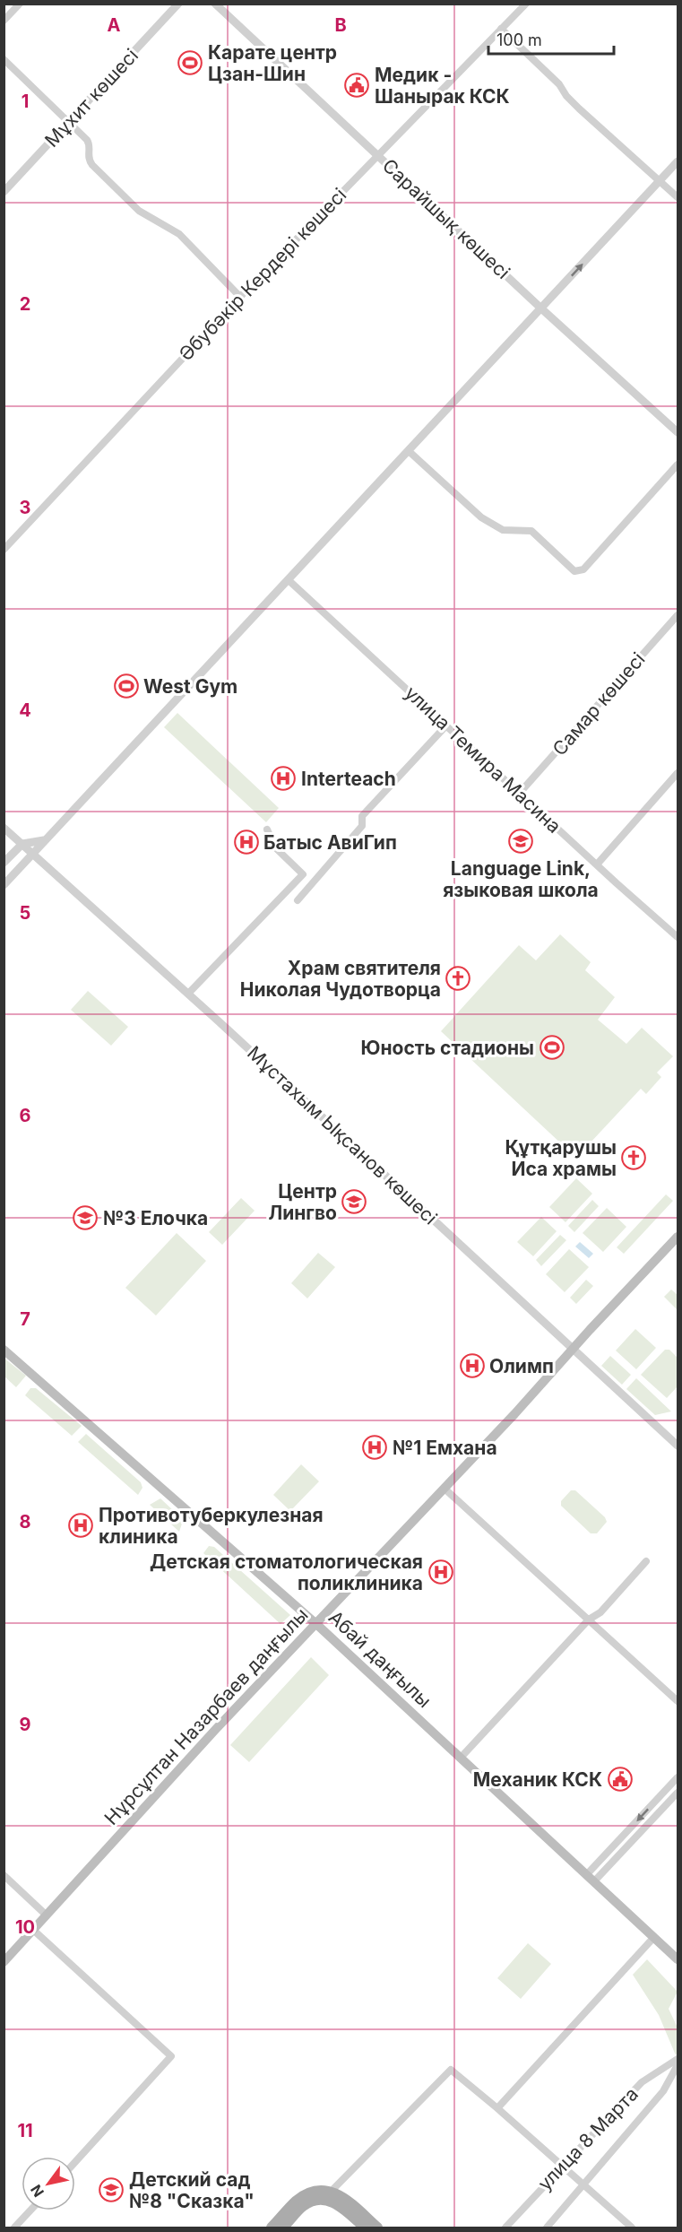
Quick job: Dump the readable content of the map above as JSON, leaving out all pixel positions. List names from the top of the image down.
{
  "streets": {
    "main road": ["Абай даңғылы", "Нұрсұлтан Назарбаев даңғылы"],
    "street": [
      "Мұхит көшесі",
      "Сарайшық көшесі",
      "Әбубәкір Кердері көшесі",
      "Самар көшесі",
      "улица Темира Масина",
      "Мұстахым Ықсанов көшесі",
      "улица 8 Марта"
    ]
  },
  "crossings": [
    ["Сарайшық көшесі", "Әбубәкір Кердері көшесі"],
    ["Самар көшесі", "улица Темира Масина"],
    ["Мұстахым Ықсанов көшесі", "Нұрсұлтан Назарбаев даңғылы"],
    ["Абай даңғылы", "Нұрсұлтан Назарбаев даңғылы"]
  ],
  "places": {
    "sports": ["Карате центр Цзан-Шин", "West Gym", "Юность стадионы"],
    "public building": ["Медик - Шанырак КСК", "Механик КСК"],
    "hospital": [
      "Interteach",
      "Батыс АвиГип",
      "Олимп",
      "№1 Емхана",
      "Противотуберкулезная клиника",
      "Детская стоматологическая поликлиника"
    ],
    "school or university": [
      "Language Link, языковая школа",
      "Центр Лингво",
      "№3 Елочка",
      "Детский сад №8 \"Сказка\""
    ],
    "church": ["Храм святителя Николая Чудотворца", "Құтқарушы Иса храмы"]
  },
  "scale_bar": "100 m",
  "north": "bottom left",
  "grid": {
    "columns": ["A", "B"],
    "rows": [
      "1",
      "2",
      "3",
      "4",
      "5",
      "6",
      "7",
      "8",
      "9",
      "10",
      "11"
    ]
  }
}
